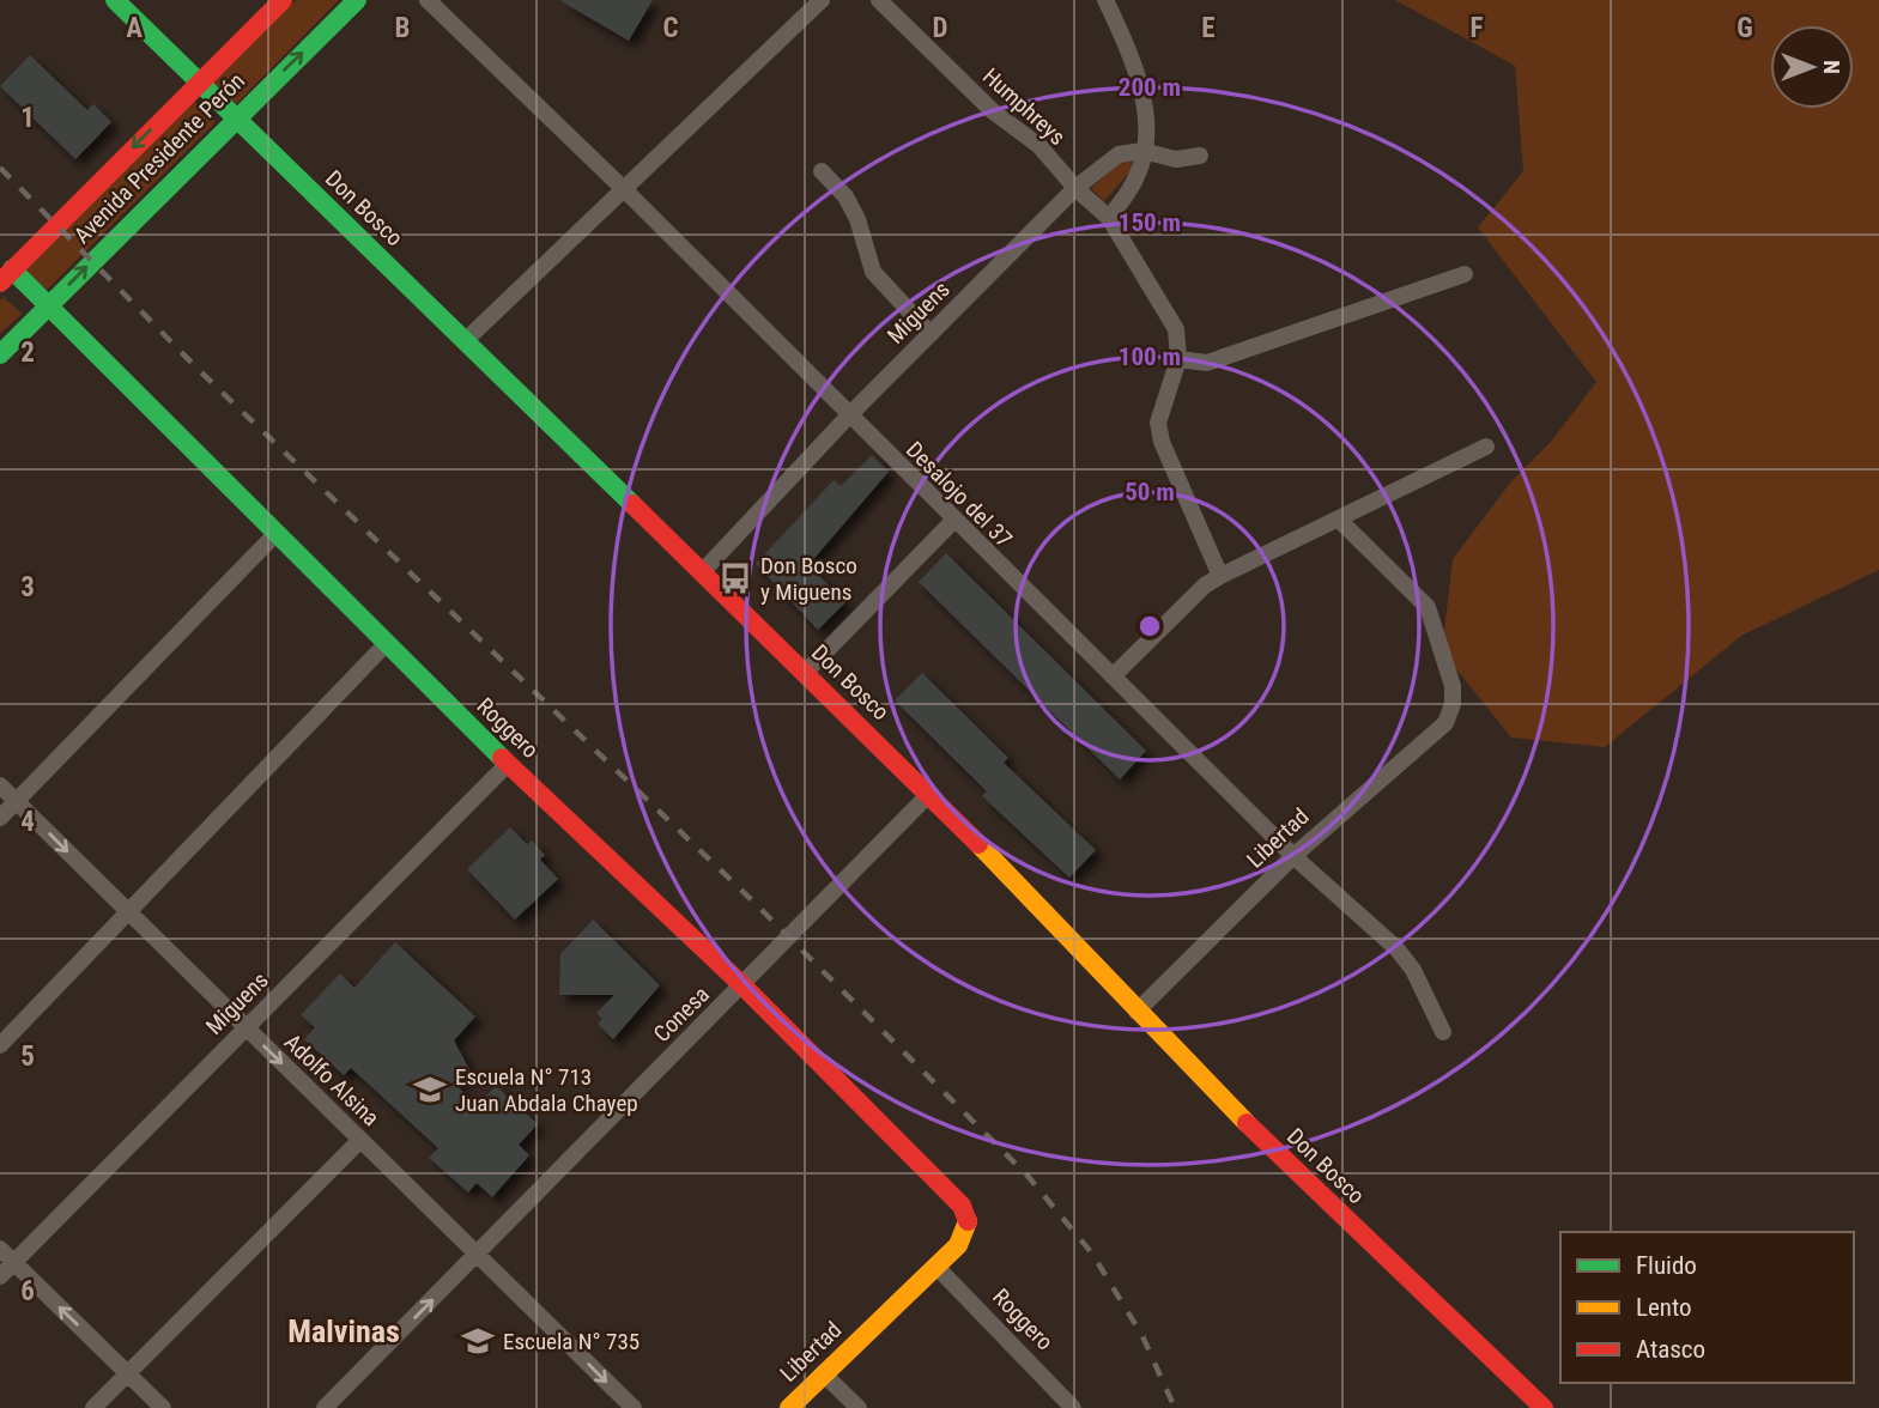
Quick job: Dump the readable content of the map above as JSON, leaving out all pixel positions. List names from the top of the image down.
{
  "streets": {
    "street": [
      "Humphreys",
      "Avenida Presidente Perón",
      "Don Bosco",
      "Miguens",
      "Desalojo del 37",
      "Roggero",
      "Libertad",
      "Conesa",
      "Adolfo Alsina"
    ]
  },
  "crossings": [
    ["Humphreys", "Miguens"],
    ["Avenida Presidente Perón", "Don Bosco"],
    ["Avenida Presidente Perón", "Roggero"],
    ["Don Bosco", "Miguens"],
    ["Don Bosco", "Libertad"],
    ["Don Bosco", "Conesa"],
    ["Miguens", "Desalojo del 37"],
    ["Miguens", "Roggero"],
    ["Miguens", "Adolfo Alsina"],
    ["Desalojo del 37", "Libertad"],
    ["Roggero", "Libertad"],
    ["Roggero", "Conesa"],
    ["Conesa", "Adolfo Alsina"]
  ],
  "one_way": ["Adolfo Alsina"],
  "districts": ["Malvinas"],
  "places": {
    "bus stop": ["Don Bosco y Miguens"],
    "school or university": ["Escuela N° 713 Juan Abdala Chayep", "Escuela N° 735"]
  },
  "legend": ["Fluido", "Lento", "Atasco"],
  "north": "right",
  "grid": {
    "columns": [
      "A",
      "B",
      "C",
      "D",
      "E",
      "F",
      "G"
    ],
    "rows": [
      "1",
      "2",
      "3",
      "4",
      "5",
      "6"
    ]
  },
  "rings": [
    "200 m",
    "150 m",
    "100 m",
    "50 m"
  ]
}
